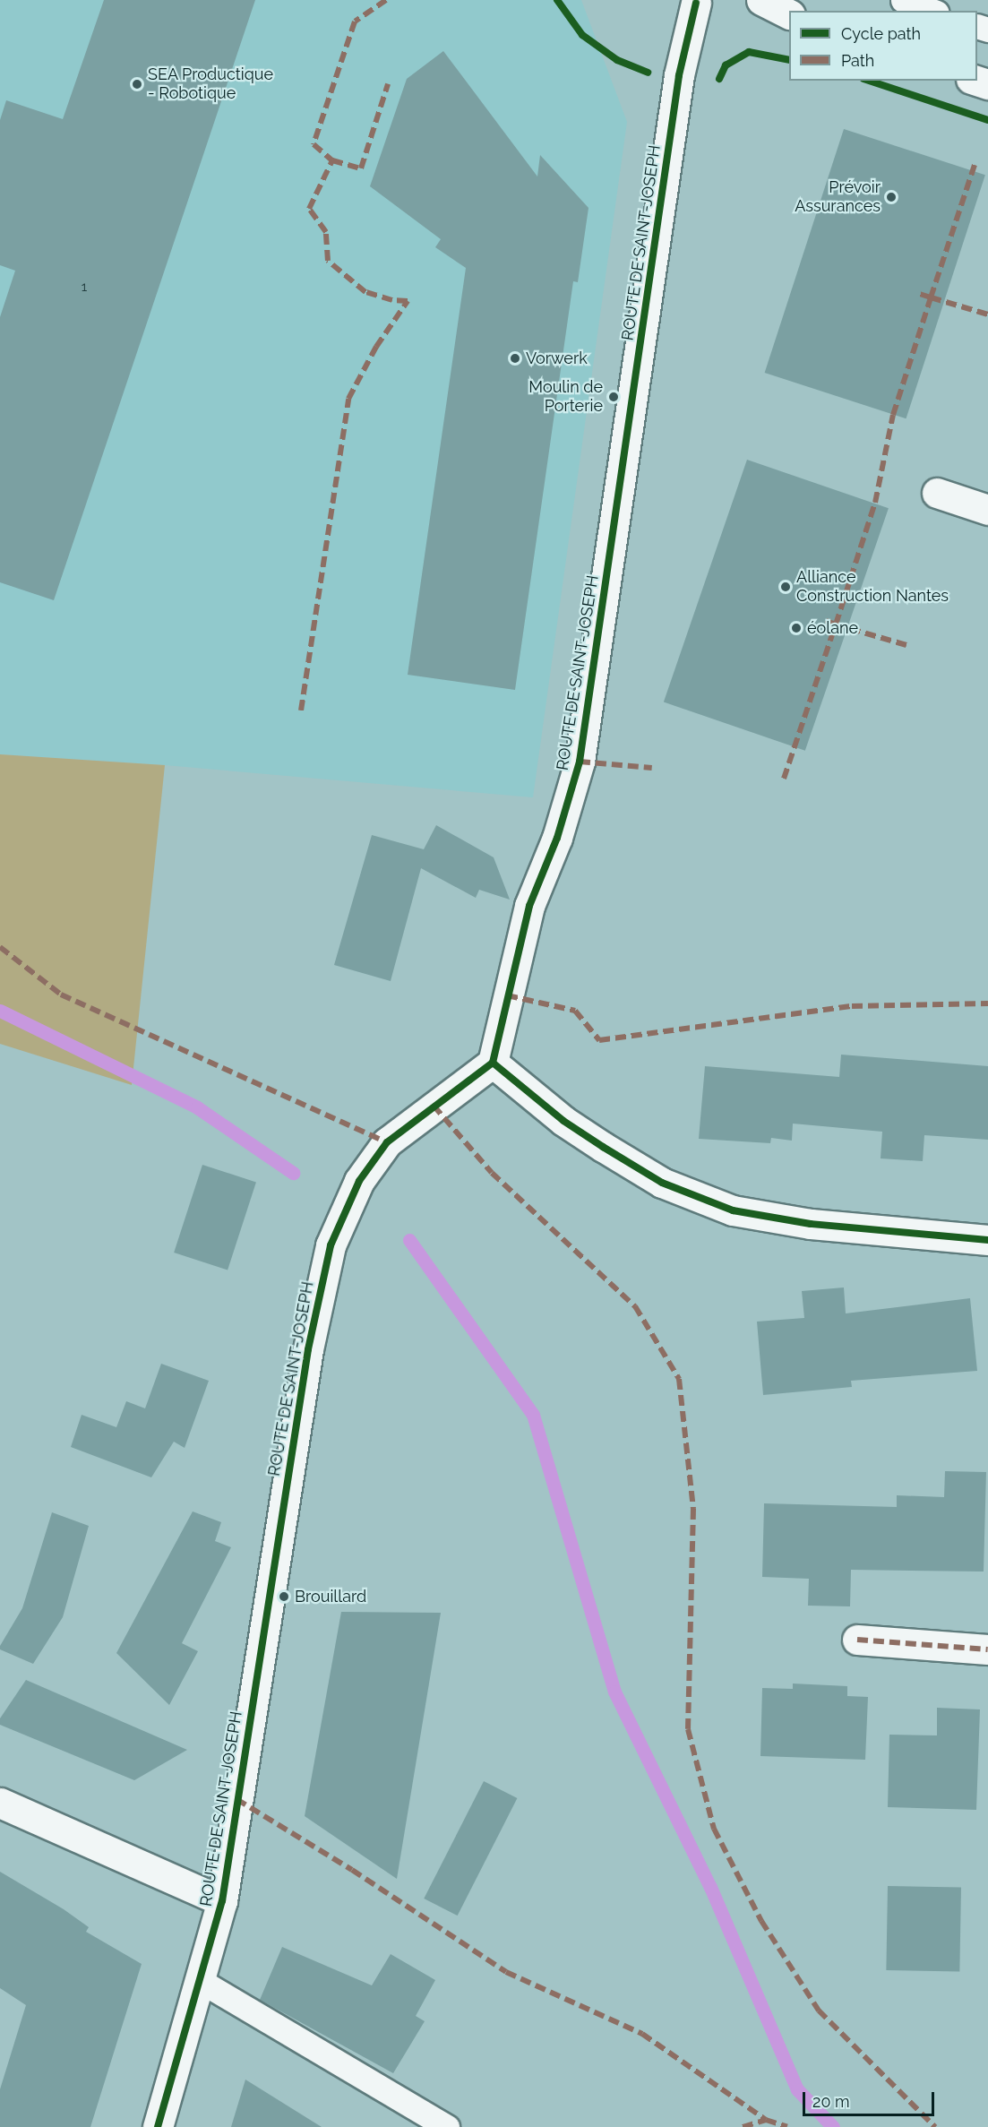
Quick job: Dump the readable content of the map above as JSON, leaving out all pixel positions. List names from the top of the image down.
{
  "streets": {
    "street": ["ROUTE DE SAINT-JOSEPH"]
  },
  "places": [
    "SEA Productique - Robotique",
    "Prévoir Assurances",
    "Vorwerk",
    "Moulin de Porterie",
    "Alliance Construction Nantes",
    "éolane",
    "Brouillard"
  ],
  "house_numbers": ["1"],
  "legend": ["Cycle path", "Path"],
  "scale_bar": "20 m"
}
